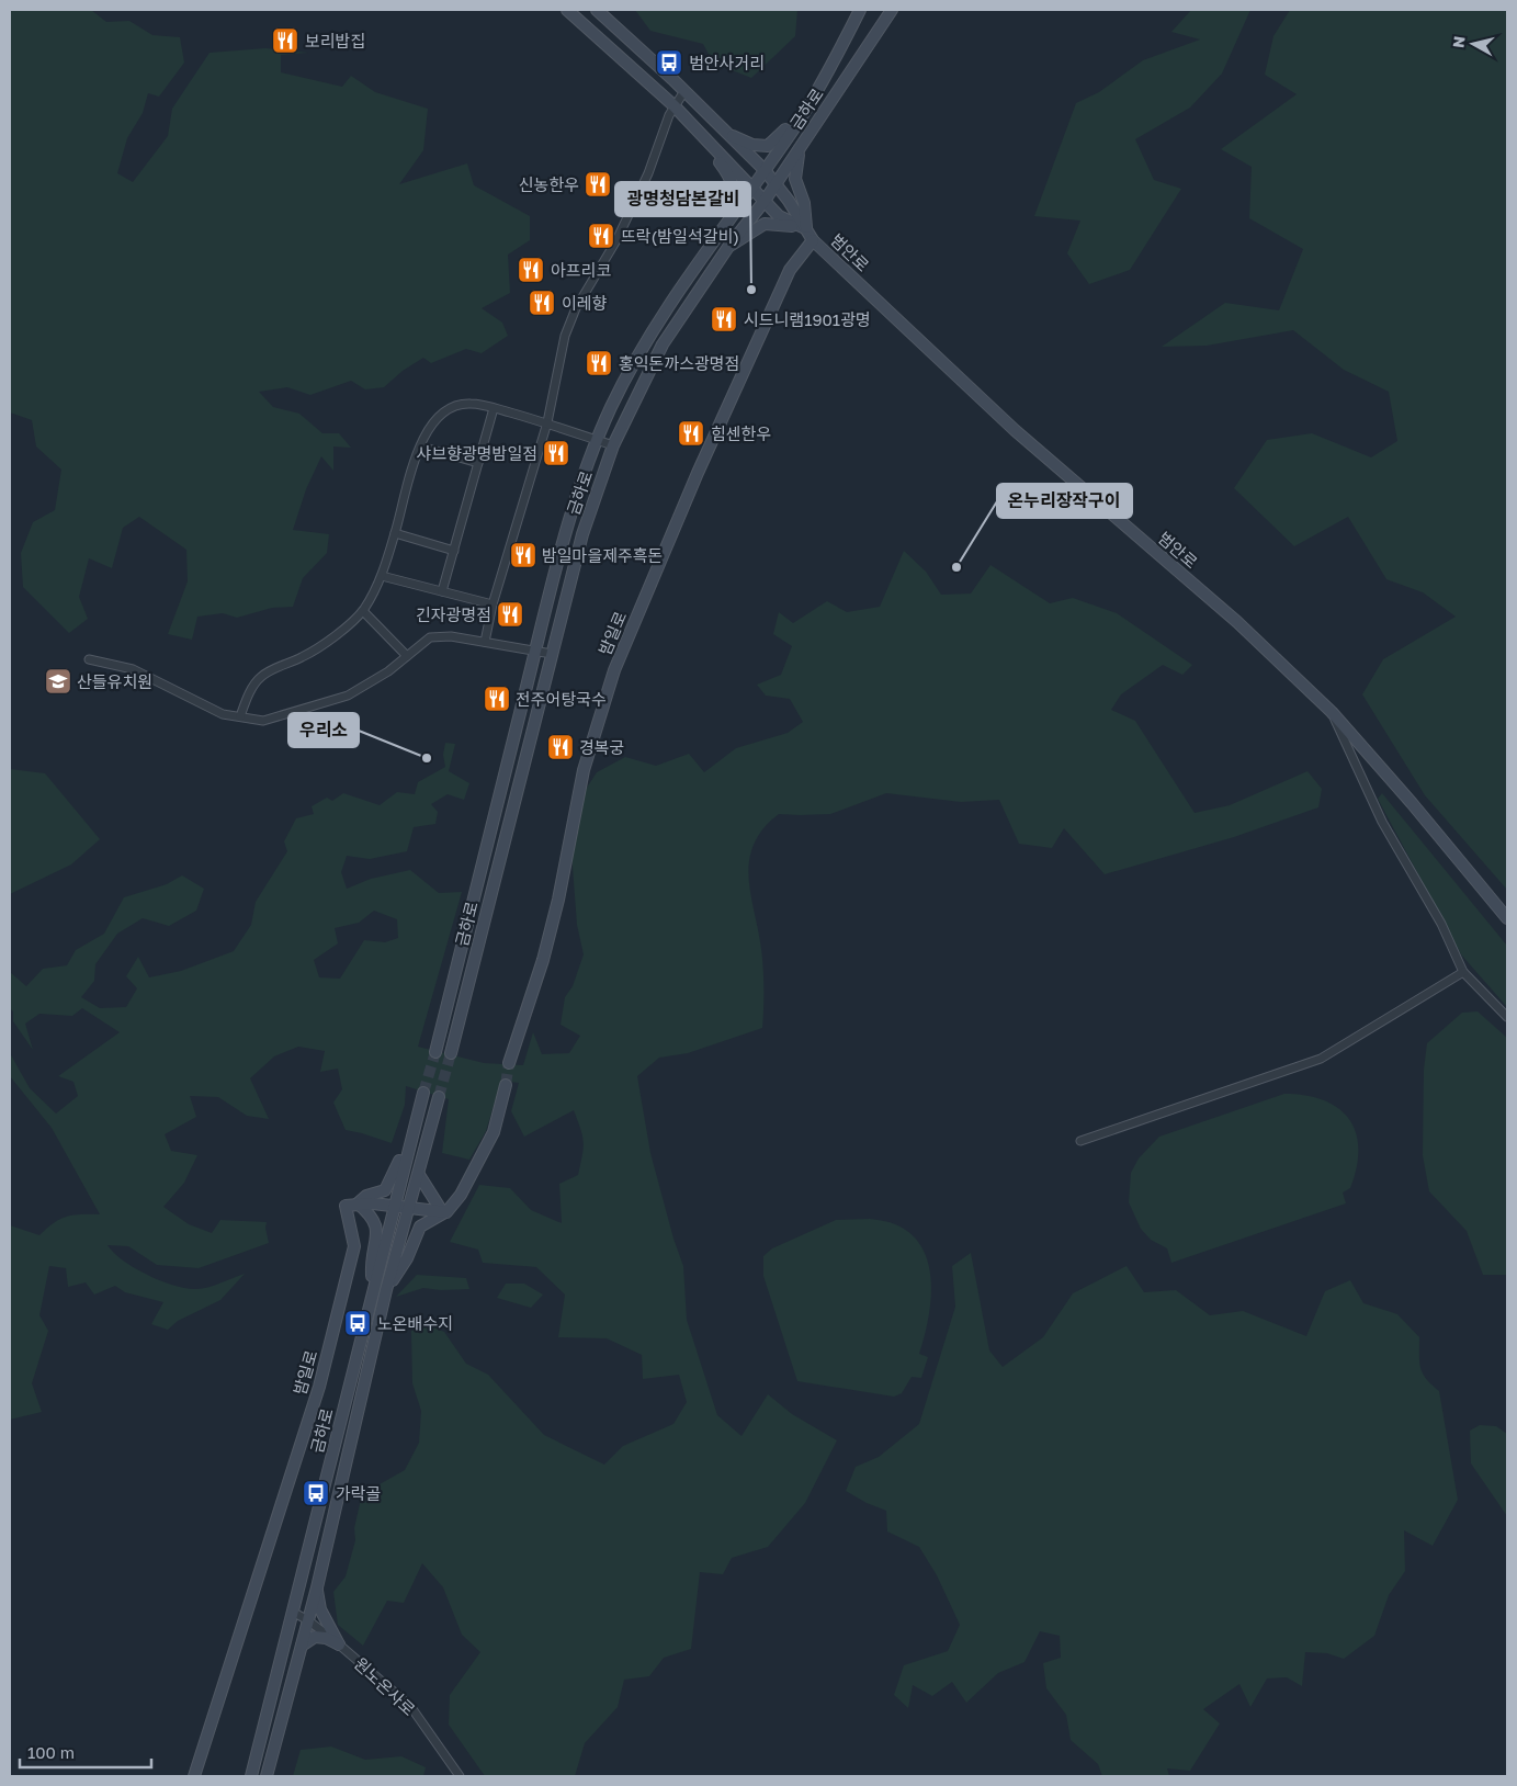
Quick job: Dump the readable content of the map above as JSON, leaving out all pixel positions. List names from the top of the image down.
{
  "streets": {
    "main road": ["금하로", "범안로", "밤일로"],
    "street": ["원노온사로"]
  },
  "crossings": [
    ["금하로", "범안로"],
    ["금하로", "원노온사로"],
    ["범안로", "밤일로"]
  ],
  "places": {
    "restaurant": [
      "보리밥집",
      "신농한우",
      "뜨락(밤일석갈비)",
      "아프리코",
      "이레향",
      "시드니램1901광명",
      "홍익돈까스광명점",
      "힘센한우",
      "샤브향광명밤일점",
      "밤일마을제주흑돈",
      "긴자광명점",
      "전주어탕국수",
      "경복궁"
    ],
    "bus stop": ["범안사거리", "노온배수지", "가락골"],
    "other": ["광명청담본갈비", "온누리장작구이", "우리소"],
    "school or university": ["산들유치원"]
  },
  "scale_bar": "100 m",
  "north": "left"
}
